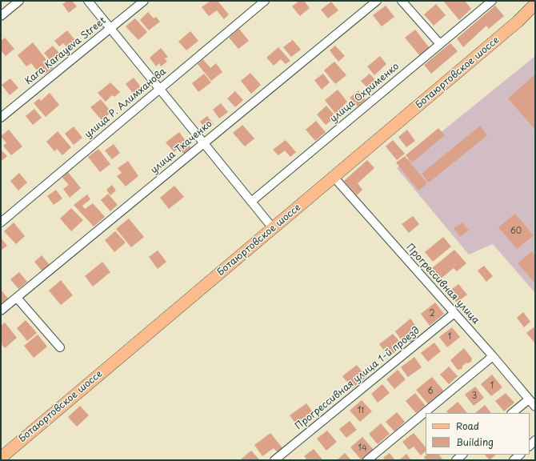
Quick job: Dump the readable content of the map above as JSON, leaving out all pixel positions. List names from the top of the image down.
{
  "streets": {
    "main road": ["Ботаюртовское шоссе"],
    "street": [
      "Kara Karayeva Street",
      "улица Охрименко",
      "улица Р. Алимханова",
      "улица Ткаченко",
      "Прогрессивная улица",
      "Прогрессивная улица 1-й проезд"
    ]
  },
  "crossings": [
    ["Ботаюртовское шоссе", "Прогрессивная улица"],
    ["Прогрессивная улица", "Прогрессивная улица 1-й проезд"]
  ],
  "house_numbers": [
    "60",
    "2",
    "1",
    "1",
    "6",
    "3",
    "11",
    "14"
  ],
  "legend": ["Road", "Building"]
}
